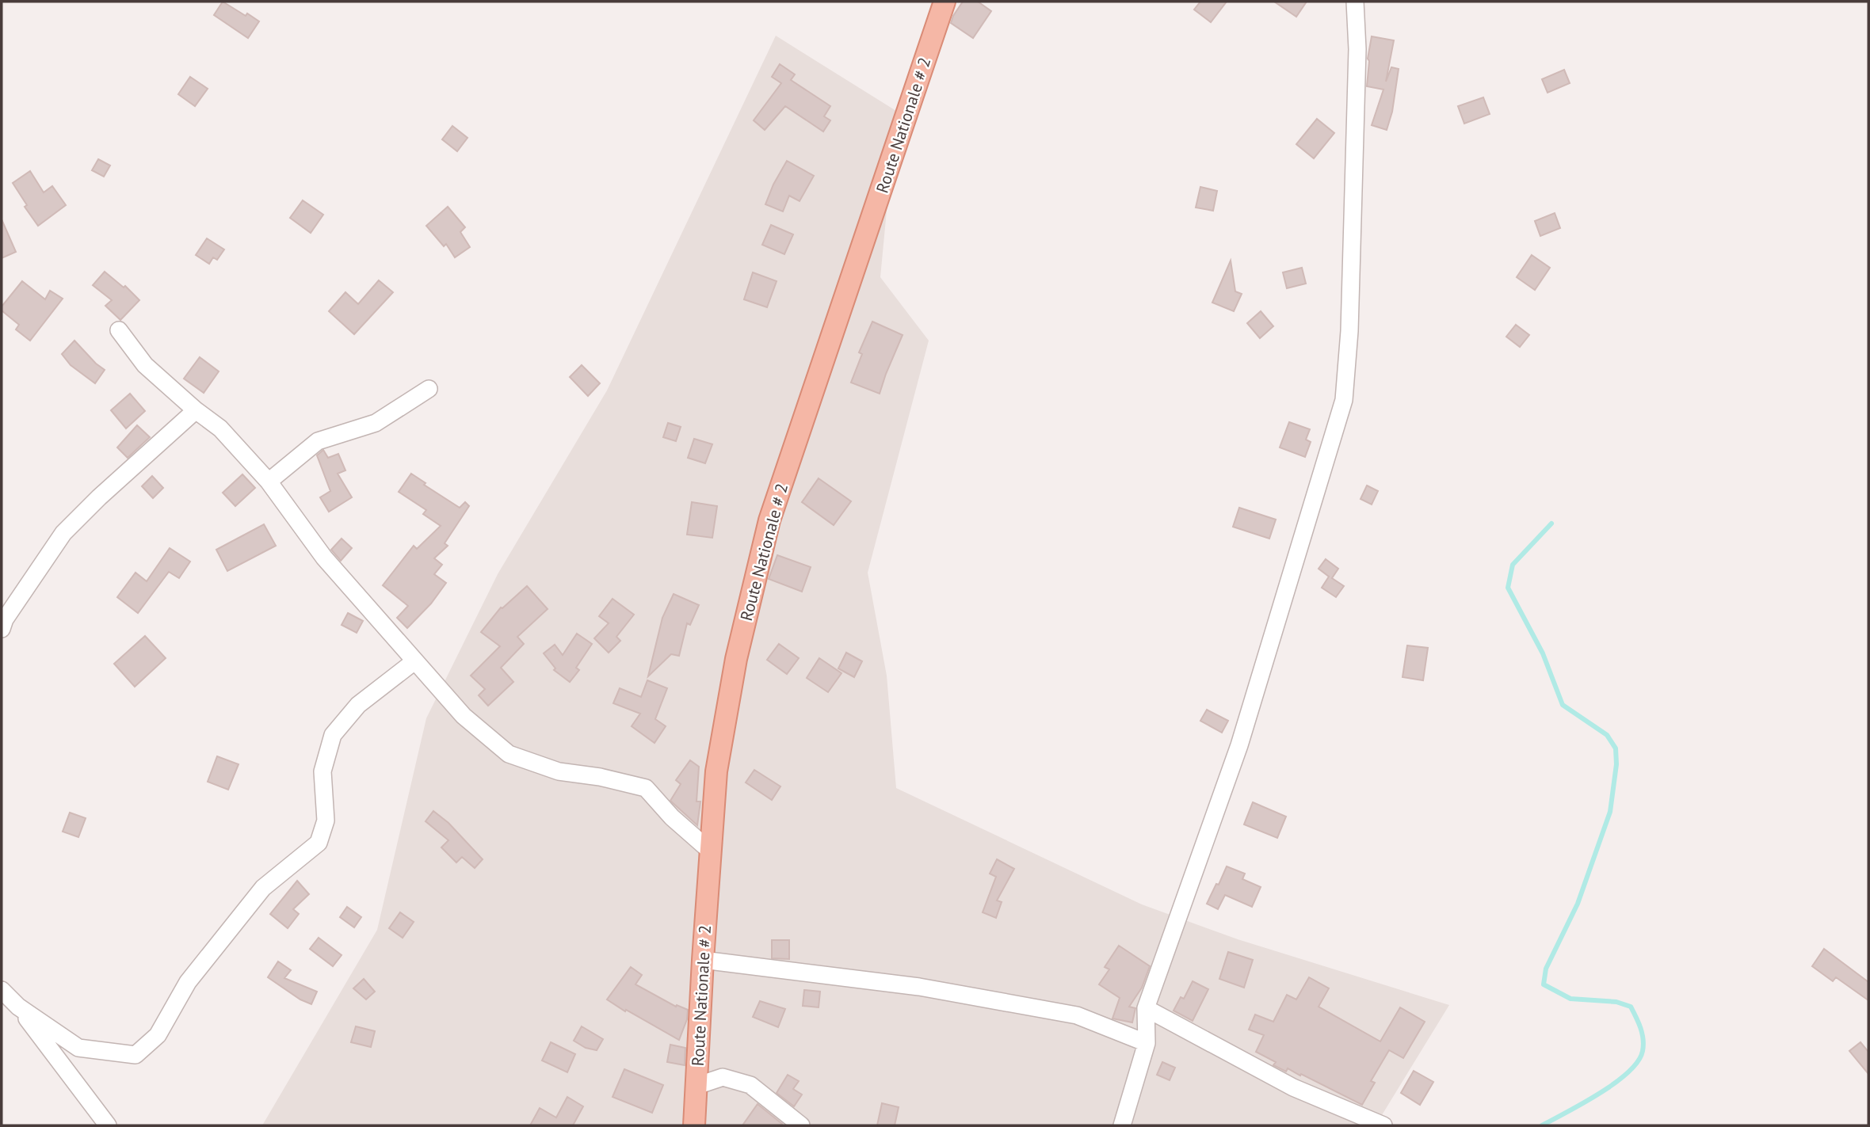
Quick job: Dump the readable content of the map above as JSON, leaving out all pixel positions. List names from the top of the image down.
{
  "streets": {
    "main road": ["Route Nationale # 2"]
  }
}
